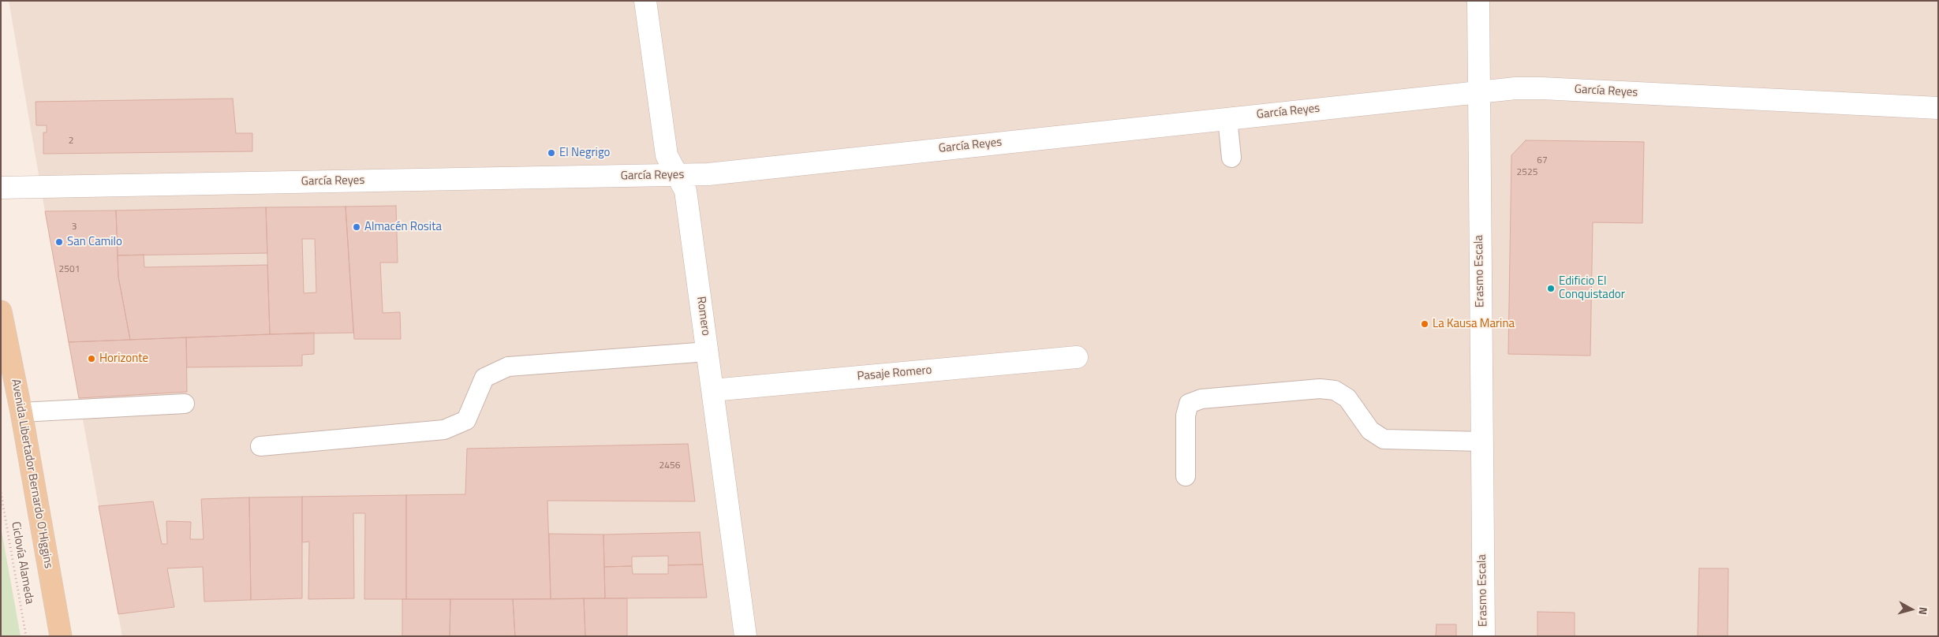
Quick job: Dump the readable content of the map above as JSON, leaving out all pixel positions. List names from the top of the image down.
{
  "streets": {
    "main road": ["Avenida Libertador Bernardo O'Higgins"],
    "street": [
      "García Reyes",
      "Erasmo Escala",
      "Romero",
      "Pasaje Romero"
    ],
    "path": ["Ciclovía Alameda"]
  },
  "crossings": [
    ["García Reyes", "Erasmo Escala"],
    ["García Reyes", "Romero"],
    ["Romero", "Pasaje Romero"]
  ],
  "places": [
    "El Negrigo",
    "Almacén Rosita",
    "San Camilo",
    "Edificio El Conquistador",
    "La Kausa Marina",
    "Horizonte"
  ],
  "house_numbers": [
    "2",
    "67",
    "2525",
    "3",
    "2501",
    "2456"
  ],
  "north": "right"
}
